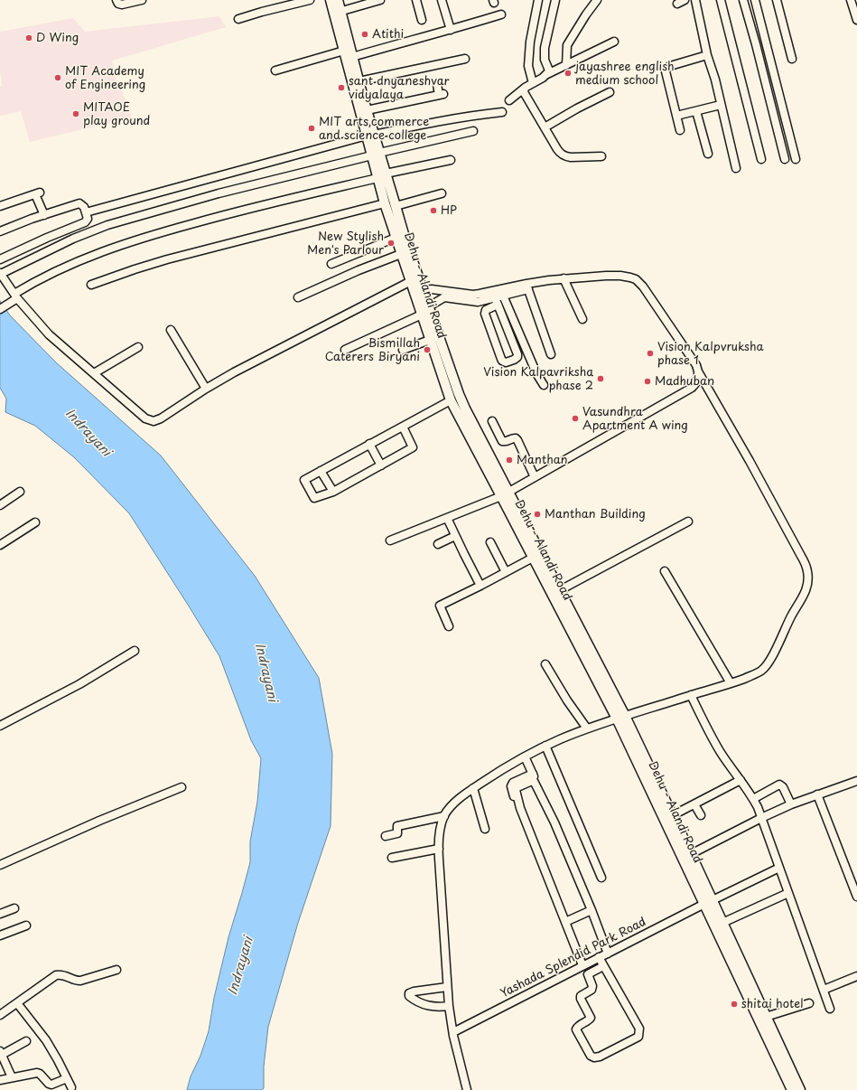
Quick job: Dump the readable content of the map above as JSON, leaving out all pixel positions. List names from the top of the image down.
{
  "streets": {
    "main road": ["Dehu - Alandi Road"],
    "street": ["Yashada Splendid Park Road"]
  },
  "crossings": [
    ["Dehu - Alandi Road", "Yashada Splendid Park Road"]
  ],
  "water": ["Indrayani"],
  "places": [
    "Atithi",
    "D Wing",
    "jayashree english medium school",
    "MIT Academy of Engineering",
    "sant dnyaneshvar vidyalaya",
    "MITAOE play ground",
    "MIT arts,commerce and science college",
    "HP",
    "New Stylish Men's Parlour",
    "Bismillah Caterers Biryani",
    "Vision Kalpvruksha phase 1",
    "Vision Kalpavriksha phase 2",
    "Madhuban",
    "Vasundhra Apartment A wing",
    "Manthan",
    "Manthan Building",
    "shitai hotel"
  ]
}
